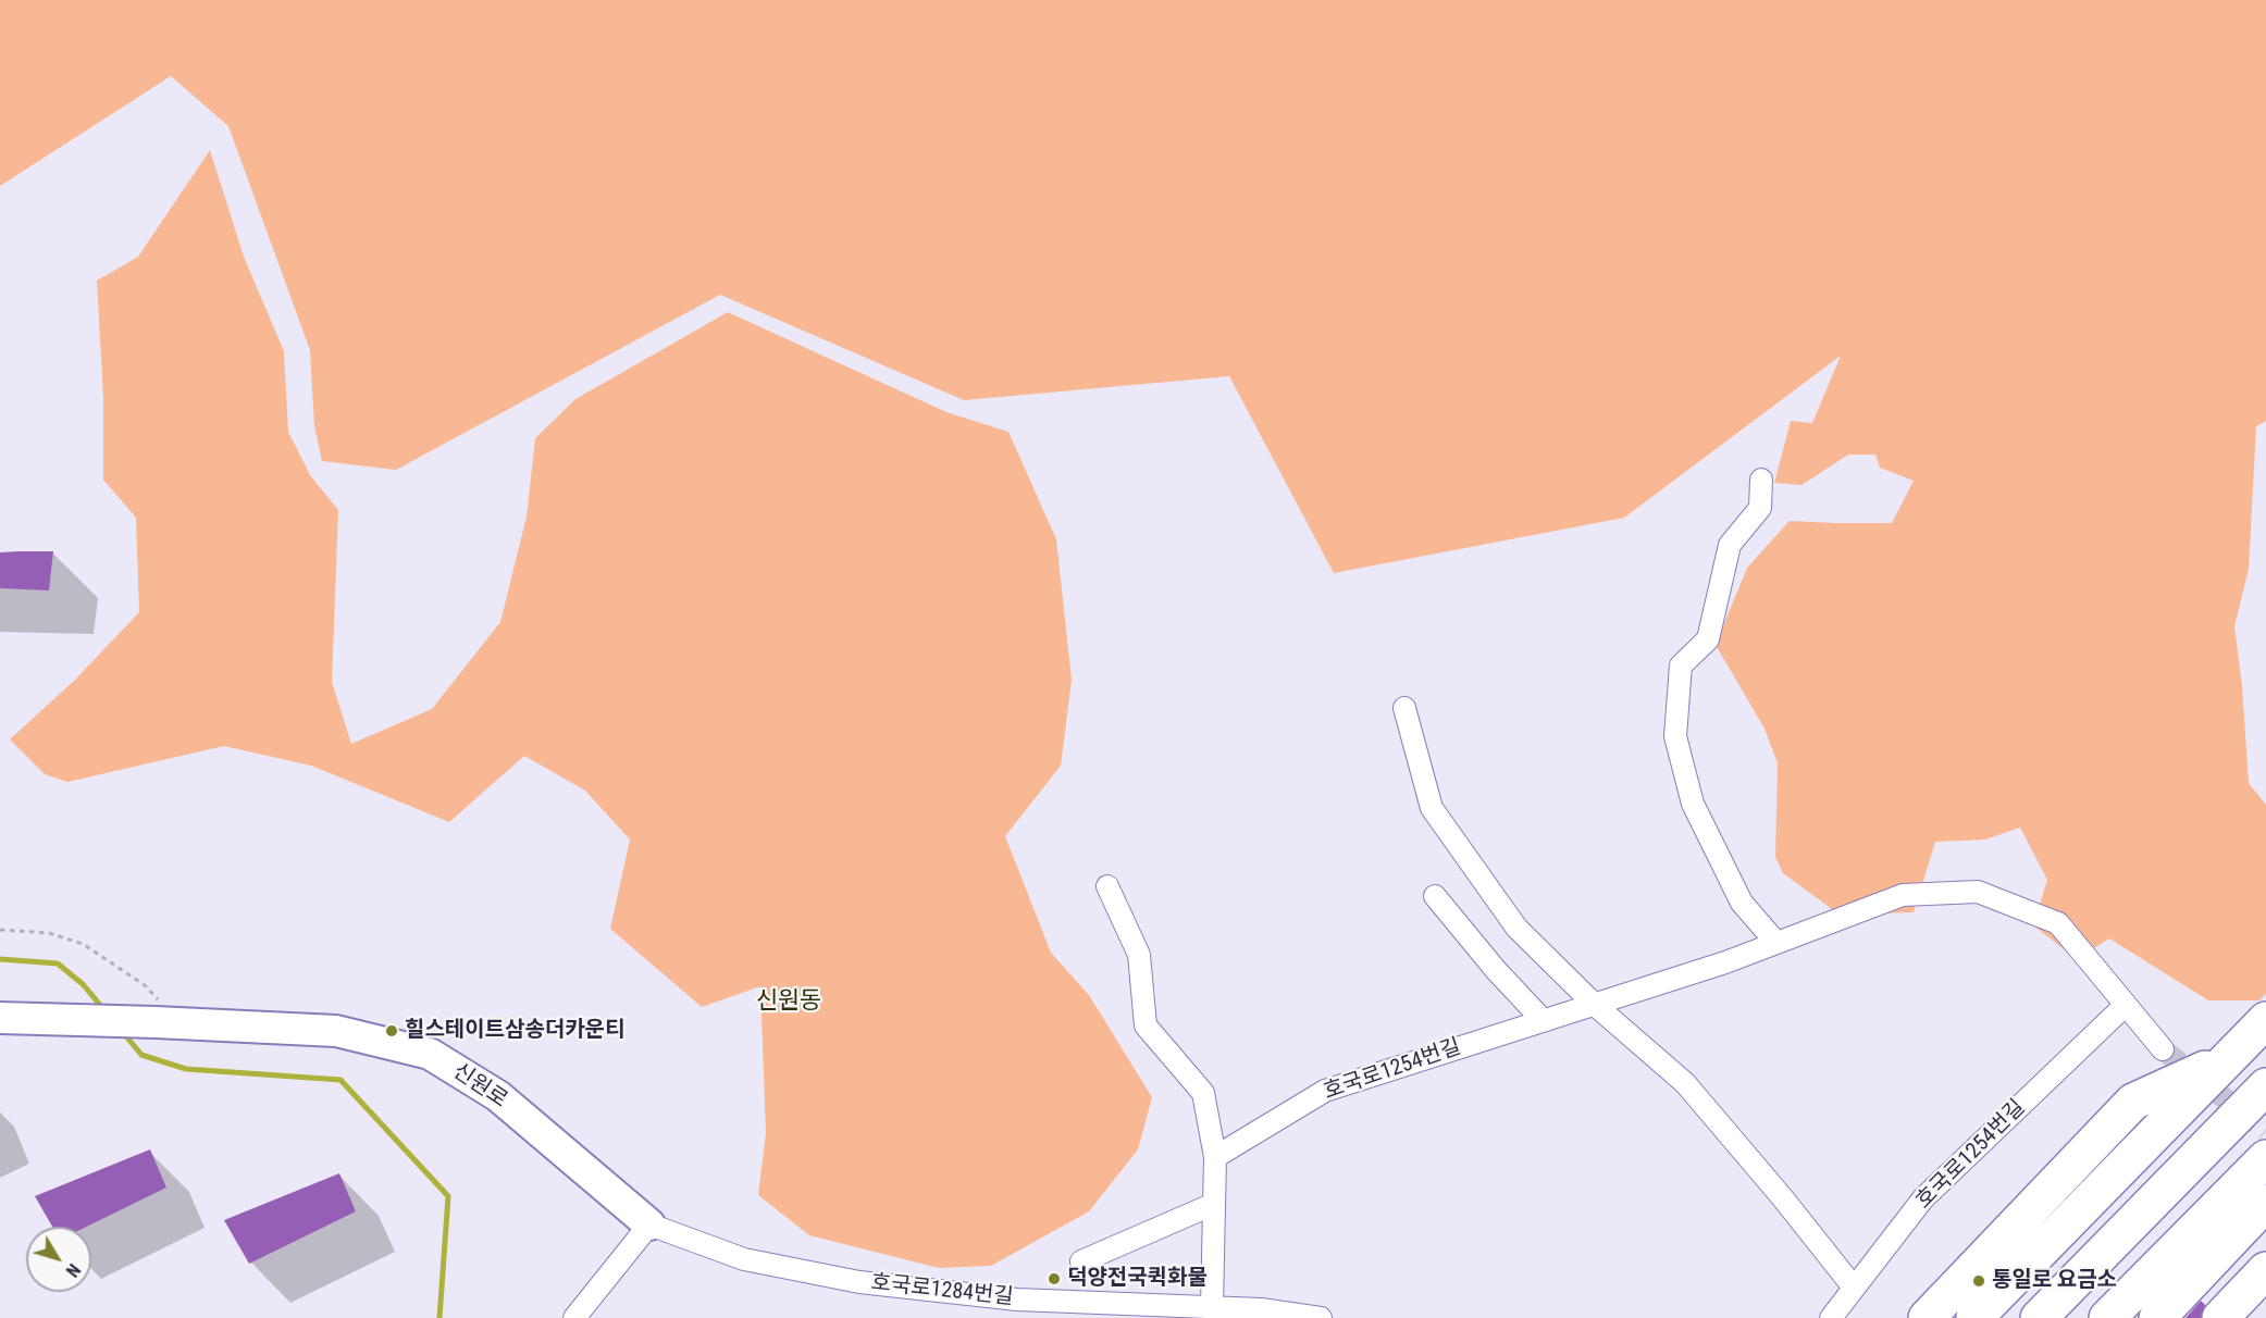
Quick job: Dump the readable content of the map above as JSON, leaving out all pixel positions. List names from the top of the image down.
{
  "streets": {
    "street": ["호국로1254번길", "신원로", "호국로1284번길"]
  },
  "crossings": [
    ["신원로", "호국로1284번길"]
  ],
  "districts": ["신원동"],
  "places": ["힐스테이트삼송더카운티", "덕양전국퀵화물", "통일로 요금소"],
  "north": "bottom right"
}
